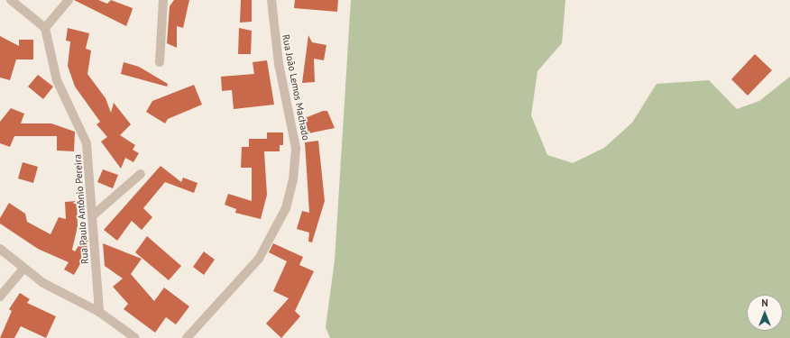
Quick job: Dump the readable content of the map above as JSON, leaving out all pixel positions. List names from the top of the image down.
{
  "streets": {
    "street": ["Rua João Lemos Machado", "Rua Paulo Antônio Pereira"]
  },
  "north": "top"
}
